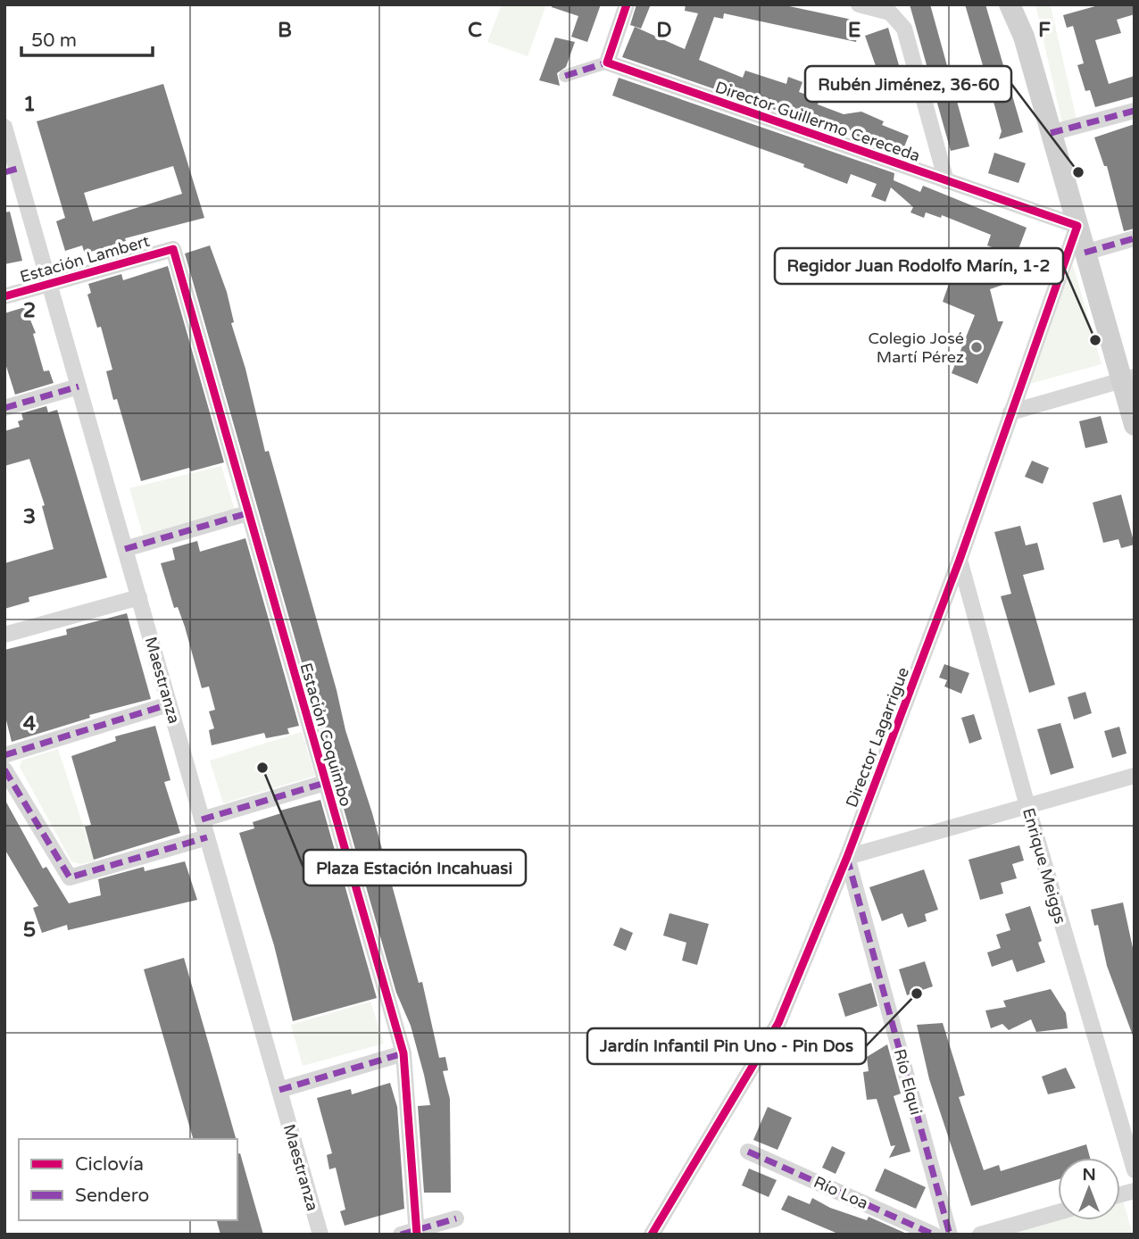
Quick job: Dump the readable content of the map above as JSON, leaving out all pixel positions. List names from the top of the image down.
{
  "streets": {
    "street": [
      "Director Guillermo Cereceda",
      "Estación Lambert",
      "Maestranza",
      "Estación Coquimbo",
      "Director Lagarrigue",
      "Enrique Meiggs",
      "Río Elqui",
      "Río Loa"
    ]
  },
  "crossings": [
    ["Director Guillermo Cereceda", "Director Lagarrigue"],
    ["Estación Lambert", "Maestranza"],
    ["Estación Lambert", "Estación Coquimbo"],
    ["Director Lagarrigue", "Enrique Meiggs"],
    ["Director Lagarrigue", "Río Elqui"]
  ],
  "places": [
    "Rubén Jiménez, 36-60",
    "Regidor Juan Rodolfo Marín, 1-2",
    "Colegio José Martí Pérez",
    "Plaza Estación Incahuasi",
    "Jardín Infantil Pin Uno - Pin Dos"
  ],
  "legend": ["Ciclovía", "Sendero"],
  "scale_bar": "50 m",
  "north": "top",
  "grid": {
    "columns": [
      "B",
      "C",
      "D",
      "E",
      "F"
    ],
    "rows": [
      "1",
      "2",
      "3",
      "4",
      "5"
    ]
  }
}
